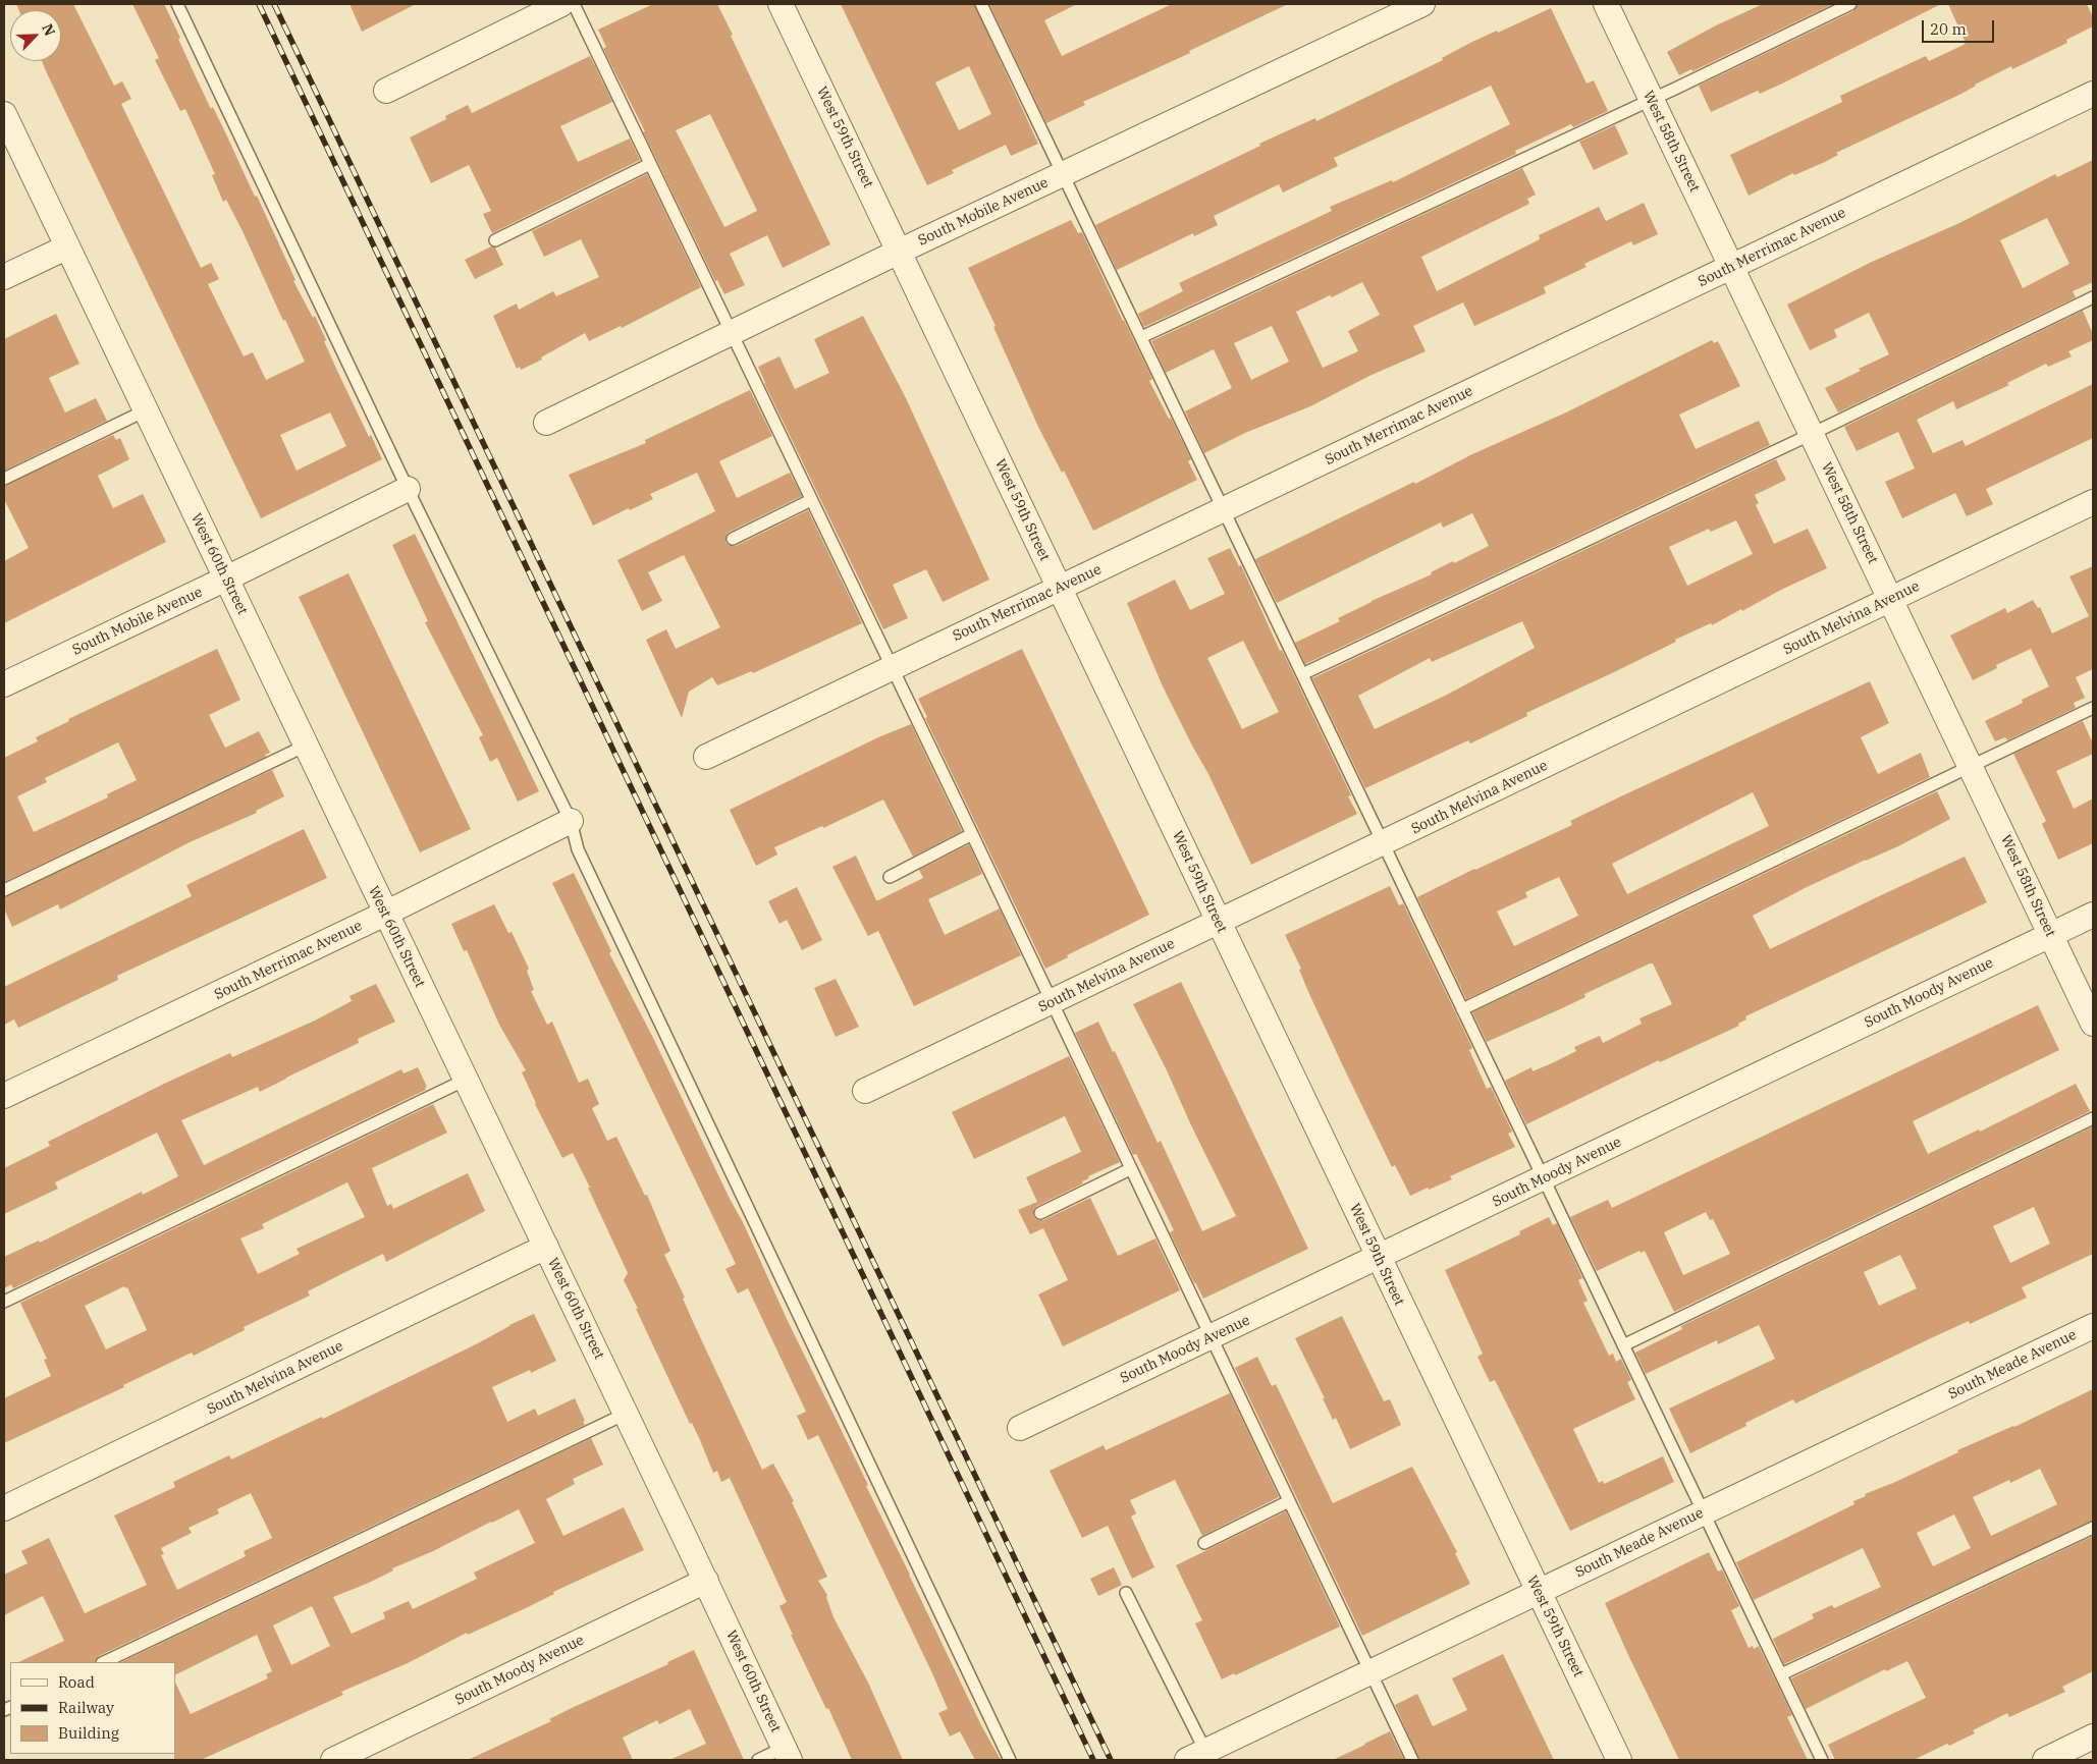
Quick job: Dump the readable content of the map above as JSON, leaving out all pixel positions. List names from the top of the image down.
{
  "streets": {
    "street": [
      "West 59th Street",
      "West 58th Street",
      "South Mobile Avenue",
      "South Merrimac Avenue",
      "West 60th Street",
      "South Melvina Avenue",
      "South Moody Avenue",
      "South Meade Avenue"
    ]
  },
  "crossings": [
    ["West 59th Street", "South Mobile Avenue"],
    ["West 59th Street", "South Merrimac Avenue"],
    ["West 59th Street", "South Melvina Avenue"],
    ["West 59th Street", "South Moody Avenue"],
    ["West 59th Street", "South Meade Avenue"],
    ["West 58th Street", "South Merrimac Avenue"],
    ["West 58th Street", "South Melvina Avenue"],
    ["West 58th Street", "South Moody Avenue"],
    ["South Mobile Avenue", "West 60th Street"],
    ["South Merrimac Avenue", "West 60th Street"],
    ["West 60th Street", "South Melvina Avenue"],
    ["West 60th Street", "South Moody Avenue"]
  ],
  "legend": ["Road", "Railway", "Building"],
  "scale_bar": "20 m",
  "north": "top right"
}
